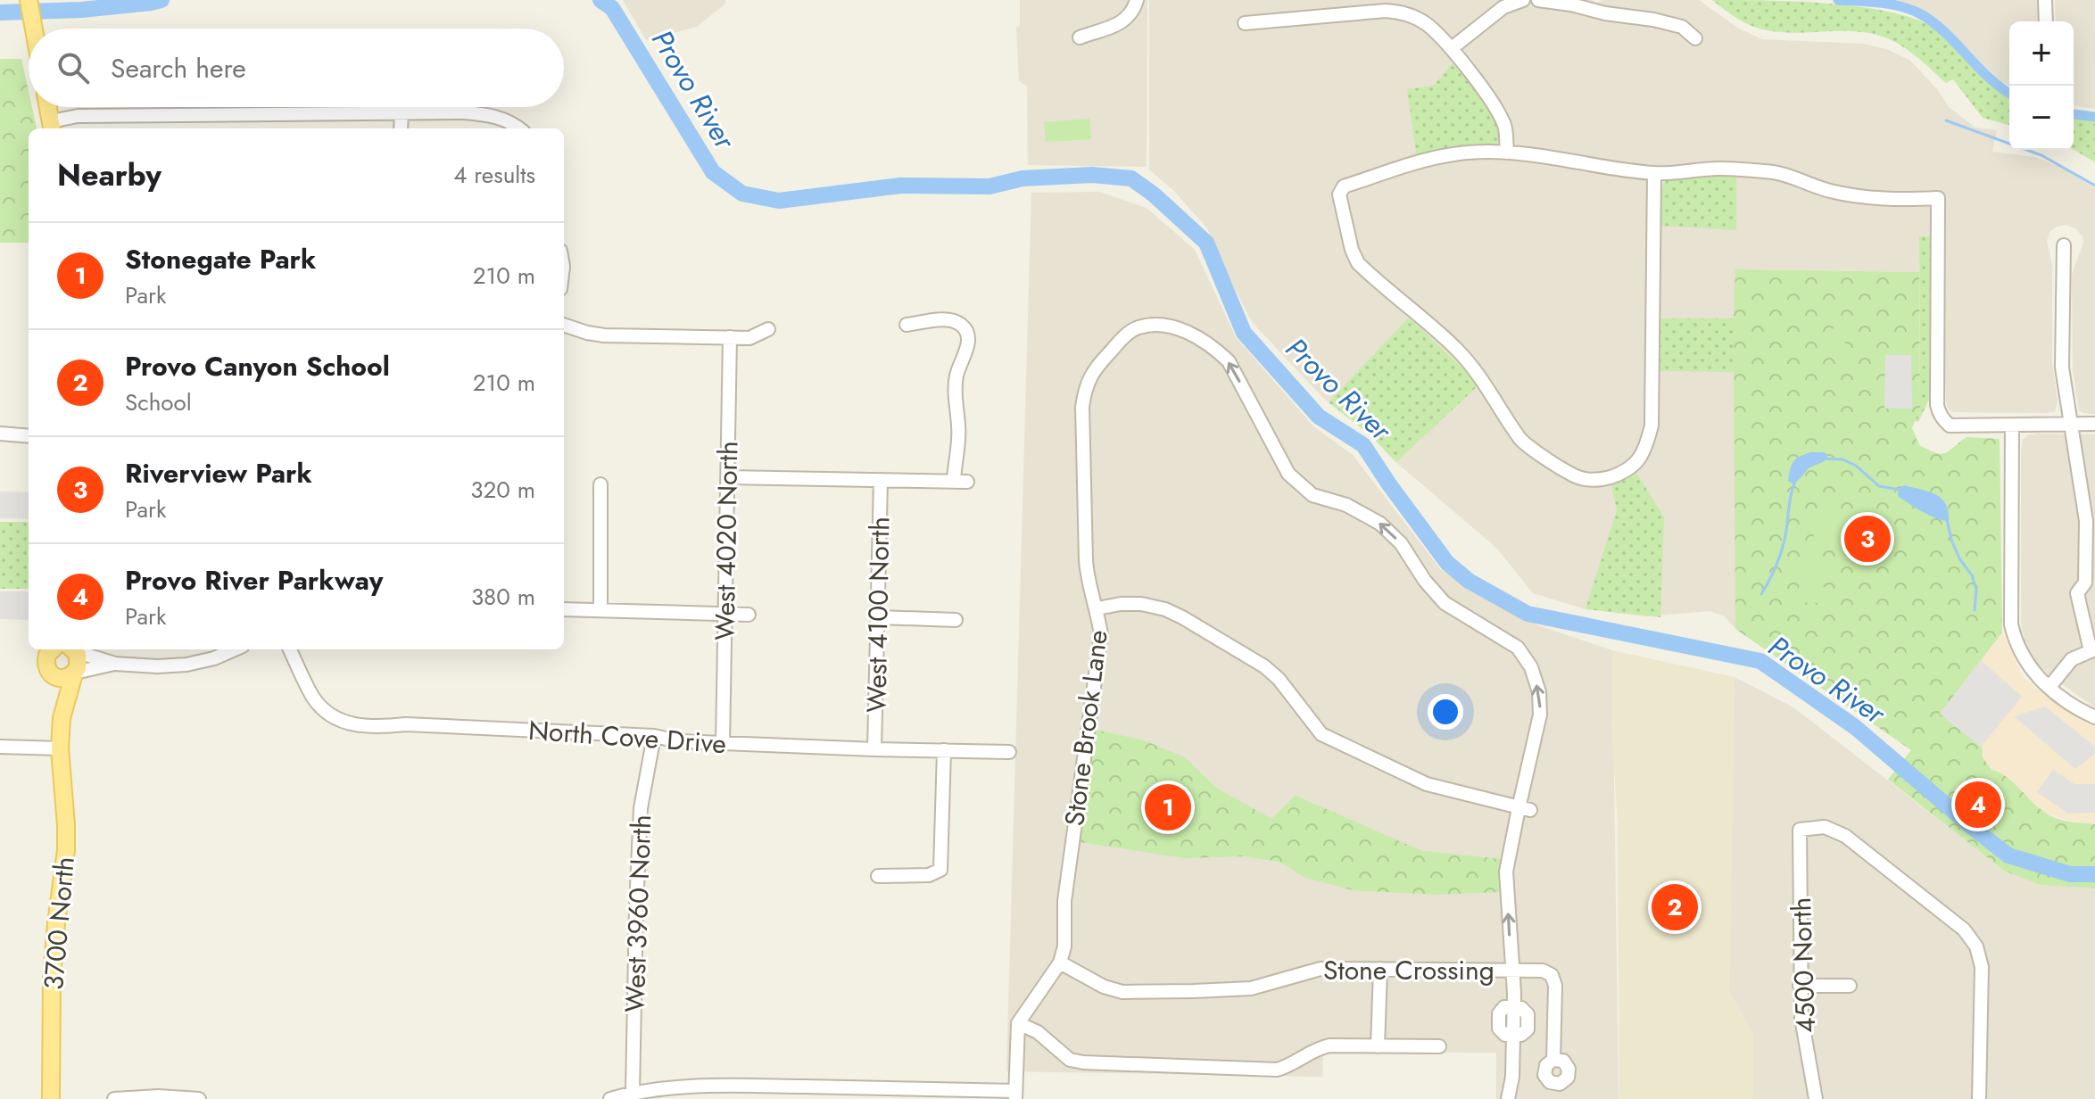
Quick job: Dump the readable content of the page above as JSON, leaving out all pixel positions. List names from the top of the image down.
{
  "streets": {
    "main road": ["3700 North"],
    "street": [
      "West 4020 North",
      "West 4100 North",
      "Stone Brook Lane",
      "North Cove Drive",
      "West 3960 North",
      "4500 North",
      "Stone Crossing"
    ]
  },
  "crossings": [
    ["West 4020 North", "North Cove Drive"],
    ["West 4100 North", "North Cove Drive"],
    ["Stone Brook Lane", "Stone Crossing"],
    ["North Cove Drive", "West 3960 North"]
  ],
  "water": ["Provo River"],
  "page": {
    "map_buttons": ["+", "−"],
    "search": "Search here",
    "heading": ["Nearby", "4 results"],
    "list": [
      {
        "mark": "1",
        "name": "Stonegate Park",
        "note": "Park",
        "value": "210 m"
      },
      {
        "mark": "2",
        "name": "Provo Canyon School",
        "note": "School",
        "value": "210 m"
      },
      {
        "mark": "3",
        "name": "Riverview Park",
        "note": "Park",
        "value": "320 m"
      },
      {
        "mark": "4",
        "name": "Provo River Parkway",
        "note": "Park",
        "value": "380 m"
      }
    ],
    "pins": [
      "3",
      "4",
      "1",
      "2"
    ]
  }
}
